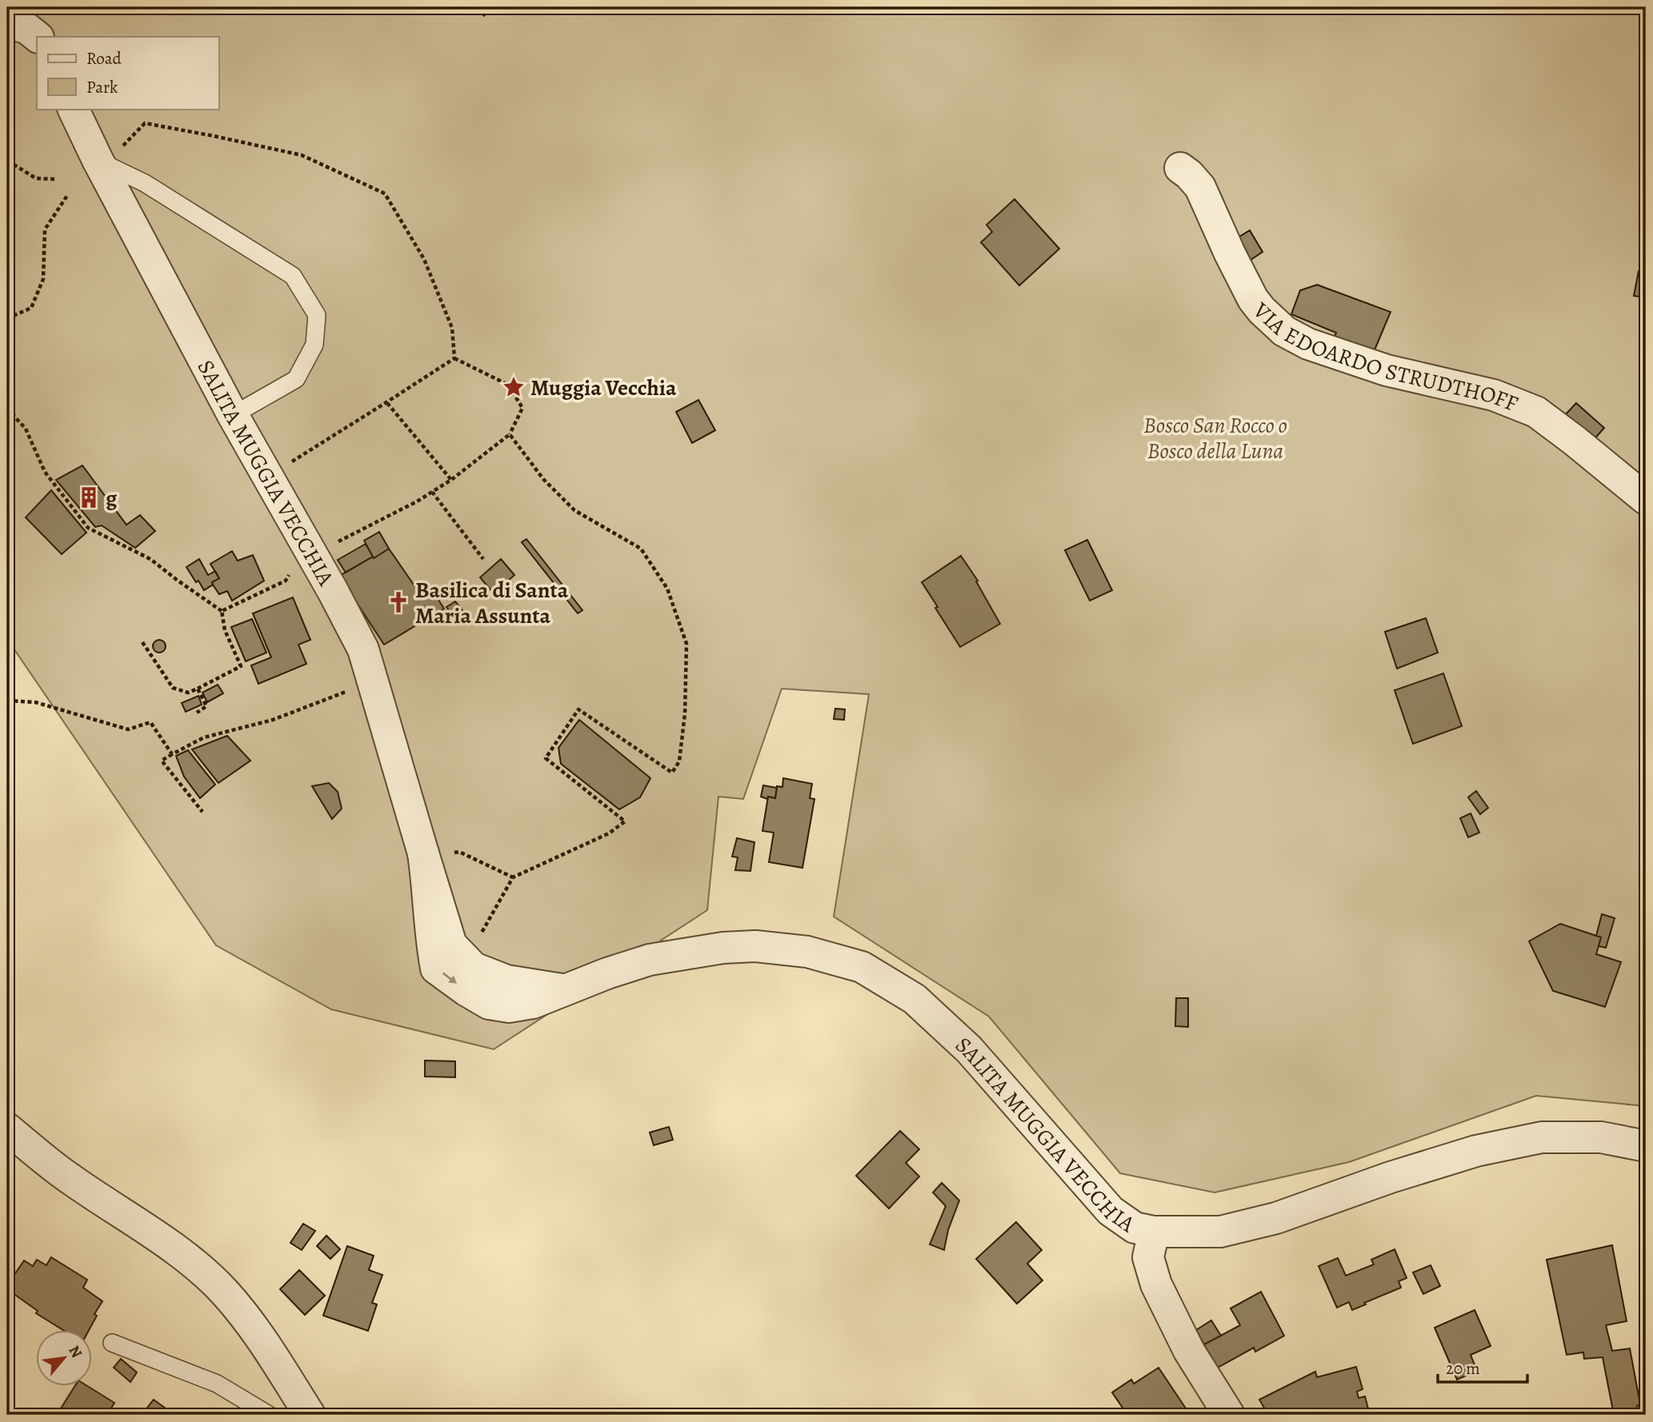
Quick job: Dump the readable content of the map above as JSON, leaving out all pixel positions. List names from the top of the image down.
{
  "streets": {
    "street": ["VIA EDOARDO STRUDTHOFF", "SALITA MUGGIA VECCHIA"]
  },
  "parks": ["Bosco San Rocco o Bosco della Luna"],
  "places": {
    "place": ["Muggia Vecchia"],
    "building": ["g"],
    "church": ["Basilica di Santa Maria Assunta"]
  },
  "legend": ["Road", "Park"],
  "scale_bar": "20 m",
  "north": "top right"
}
